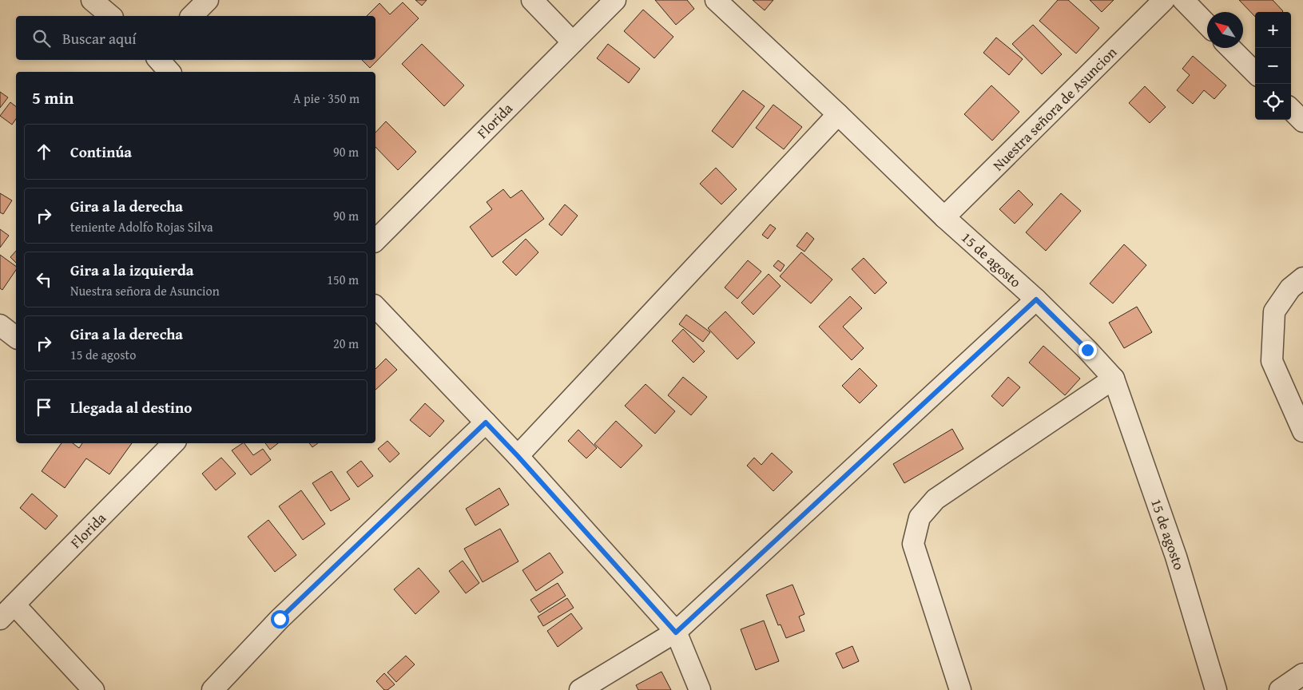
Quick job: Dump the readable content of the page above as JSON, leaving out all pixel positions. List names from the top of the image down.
{
  "streets": {
    "street": ["Nuestra señora de Asuncion", "Florida", "15 de agosto"]
  },
  "crossings": [
    ["Nuestra señora de Asuncion", "15 de agosto"]
  ],
  "north": "top left",
  "page": {
    "map_buttons": ["+", "−"],
    "search": "Buscar aquí",
    "heading": ["5 min", "A pie · 350 m"],
    "list": [
      ["Continúa", "90 m"],
      ["Gira a la derecha", "teniente Adolfo Rojas Silva", "90 m"],
      ["Gira a la izquierda", "Nuestra señora de Asuncion", "150 m"],
      ["Gira a la derecha", "15 de agosto", "20 m"],
      "Llegada al destino"
    ]
  }
}
